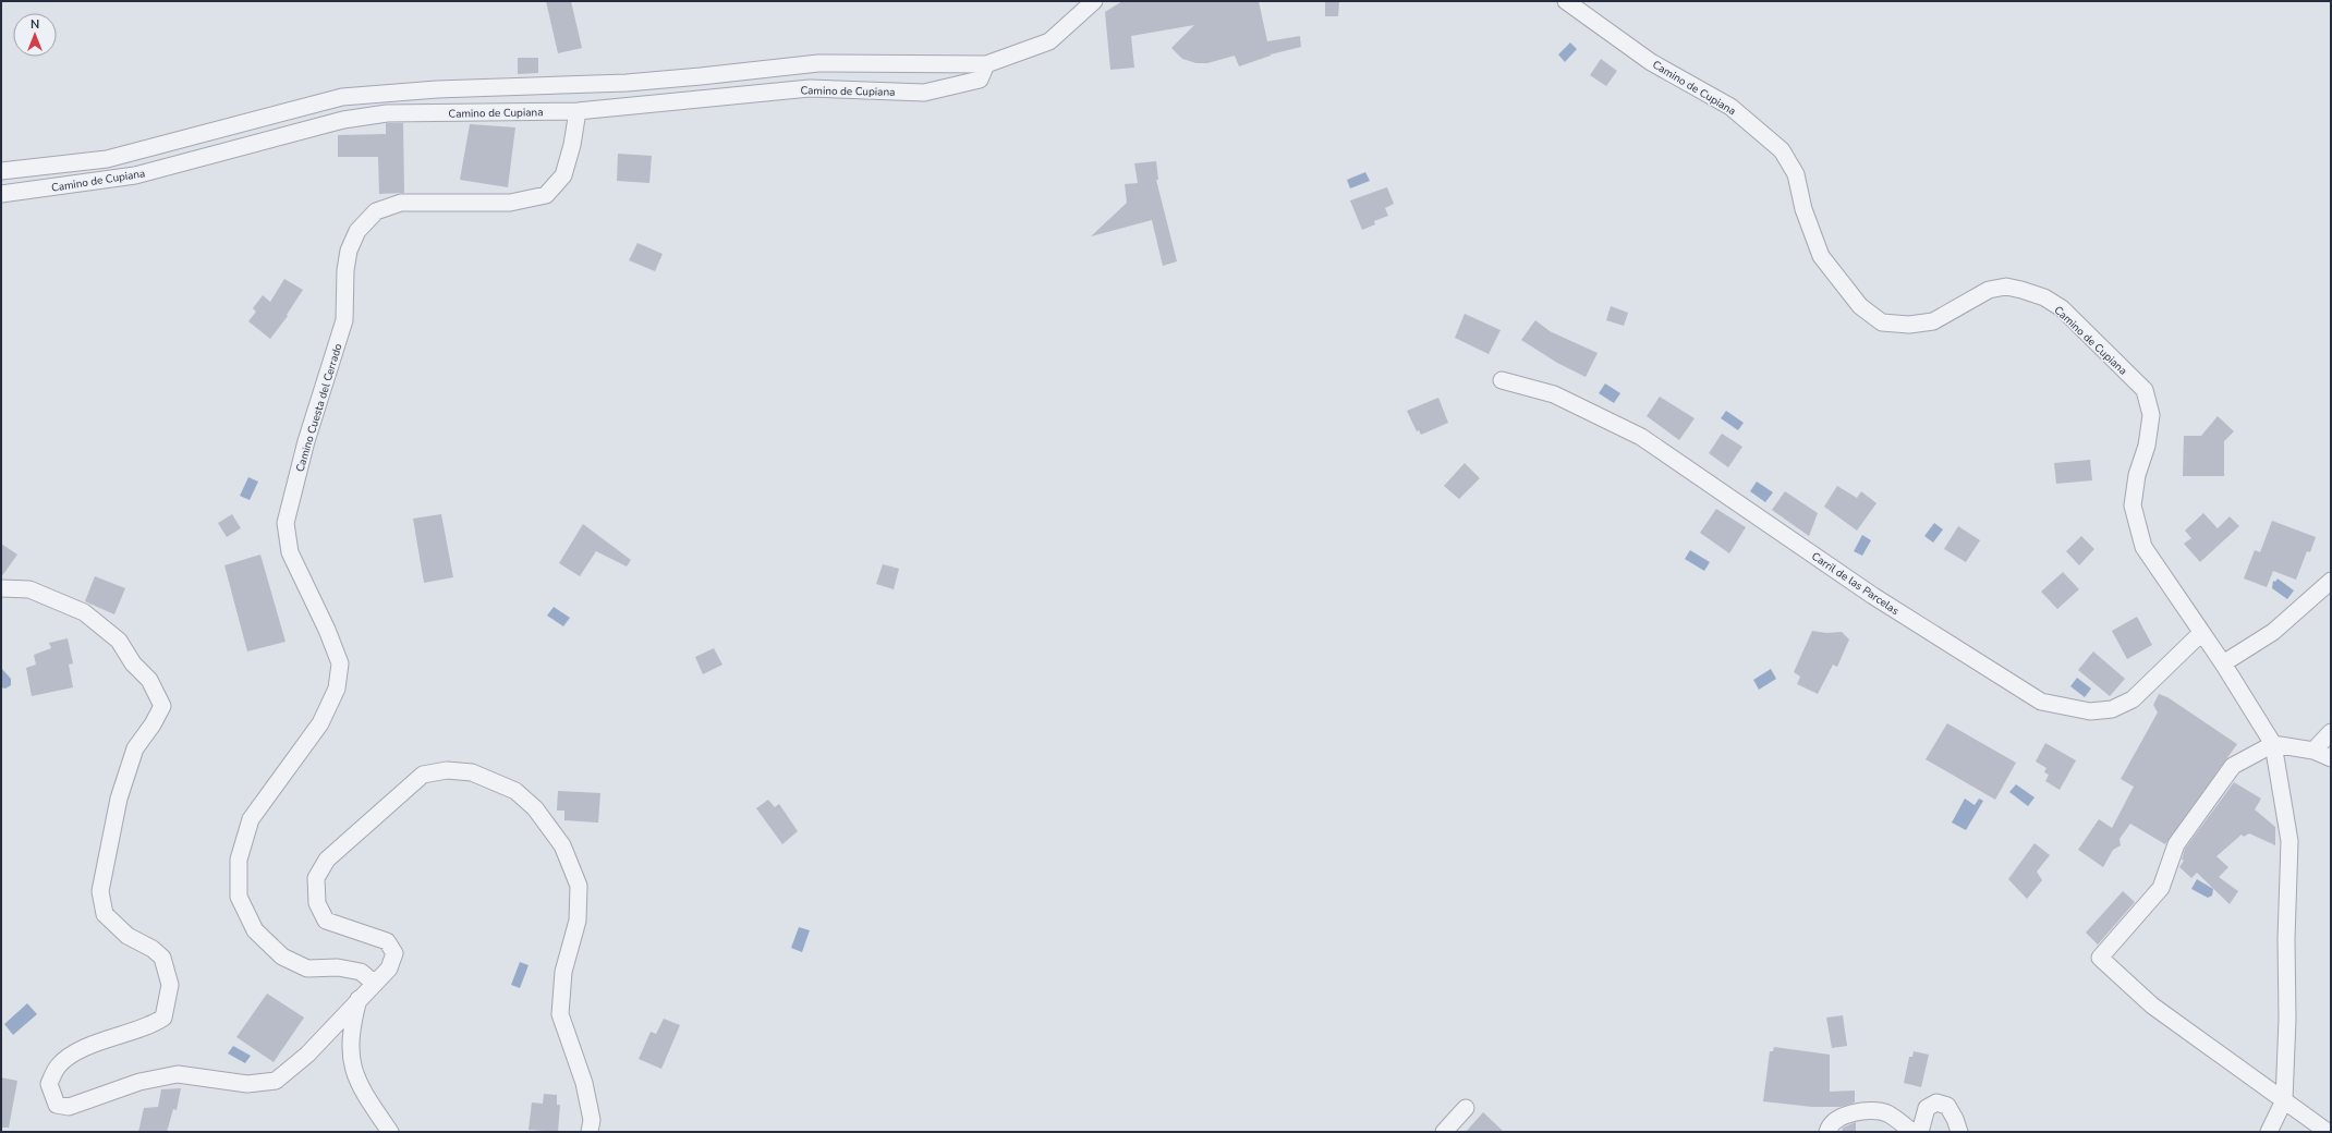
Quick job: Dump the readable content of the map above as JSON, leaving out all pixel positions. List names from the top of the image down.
{
  "streets": {
    "street": ["Camino de Cupiana", "Camino Cuesta del Cerrado", "Carril de las Parcelas"]
  },
  "crossings": [
    ["Camino de Cupiana", "Camino Cuesta del Cerrado"],
    ["Camino de Cupiana", "Carril de las Parcelas"]
  ],
  "north": "top"
}
